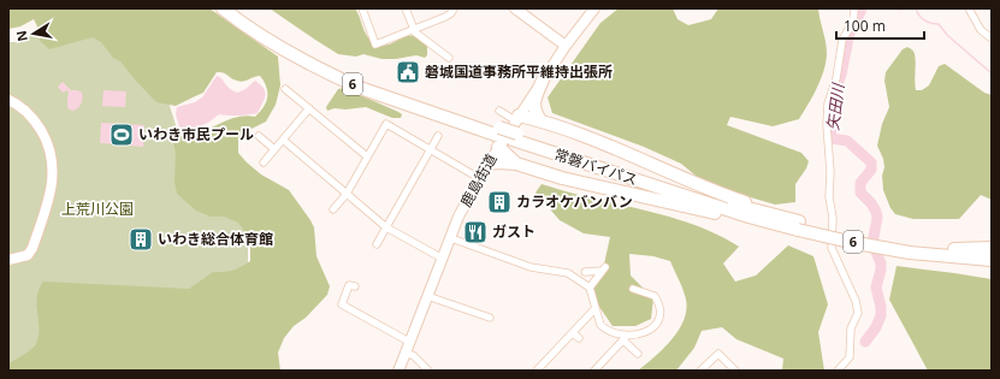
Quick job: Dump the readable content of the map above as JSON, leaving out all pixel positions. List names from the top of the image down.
{
  "streets": {
    "highway": ["6", "常磐バイパス"],
    "street": ["鹿島街道"]
  },
  "water": ["矢田川"],
  "parks": ["上荒川公園"],
  "places": {
    "public building": ["磐城国道事務所平維持出張所"],
    "sports": ["いわき市民プール"],
    "building": ["カラオケバンバン", "いわき総合体育館"],
    "restaurant": ["ガスト"]
  },
  "scale_bar": "100 m",
  "north": "left"
}
